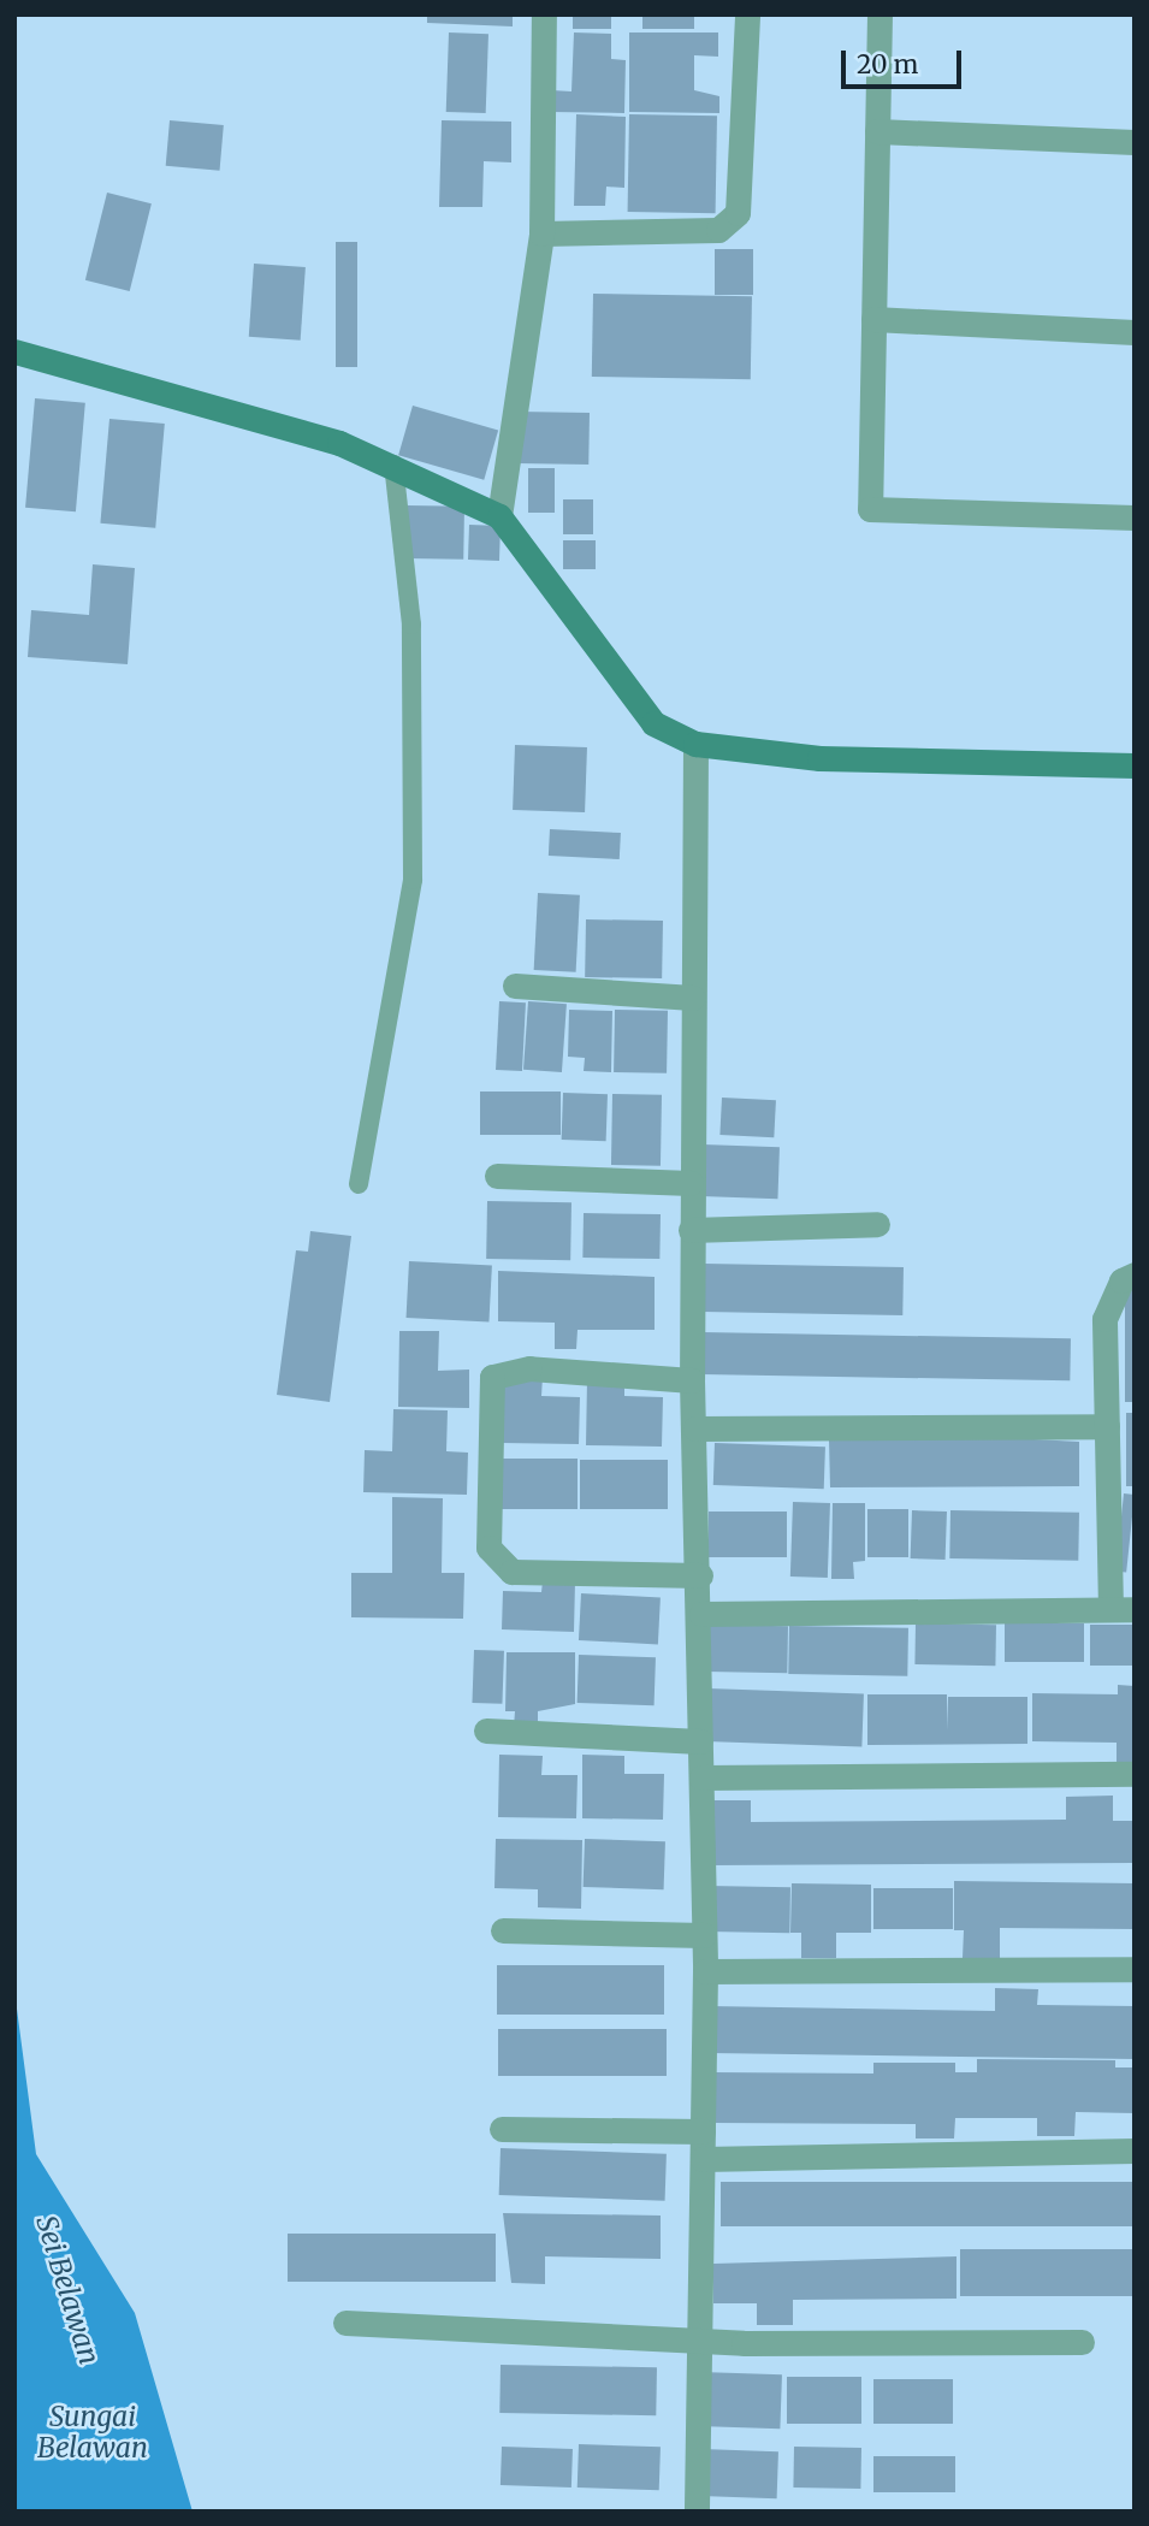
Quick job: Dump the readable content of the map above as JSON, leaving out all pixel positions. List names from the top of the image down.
{
  "water": ["Sei Belawan", "Sungai Belawan"],
  "scale_bar": "20 m"
}
